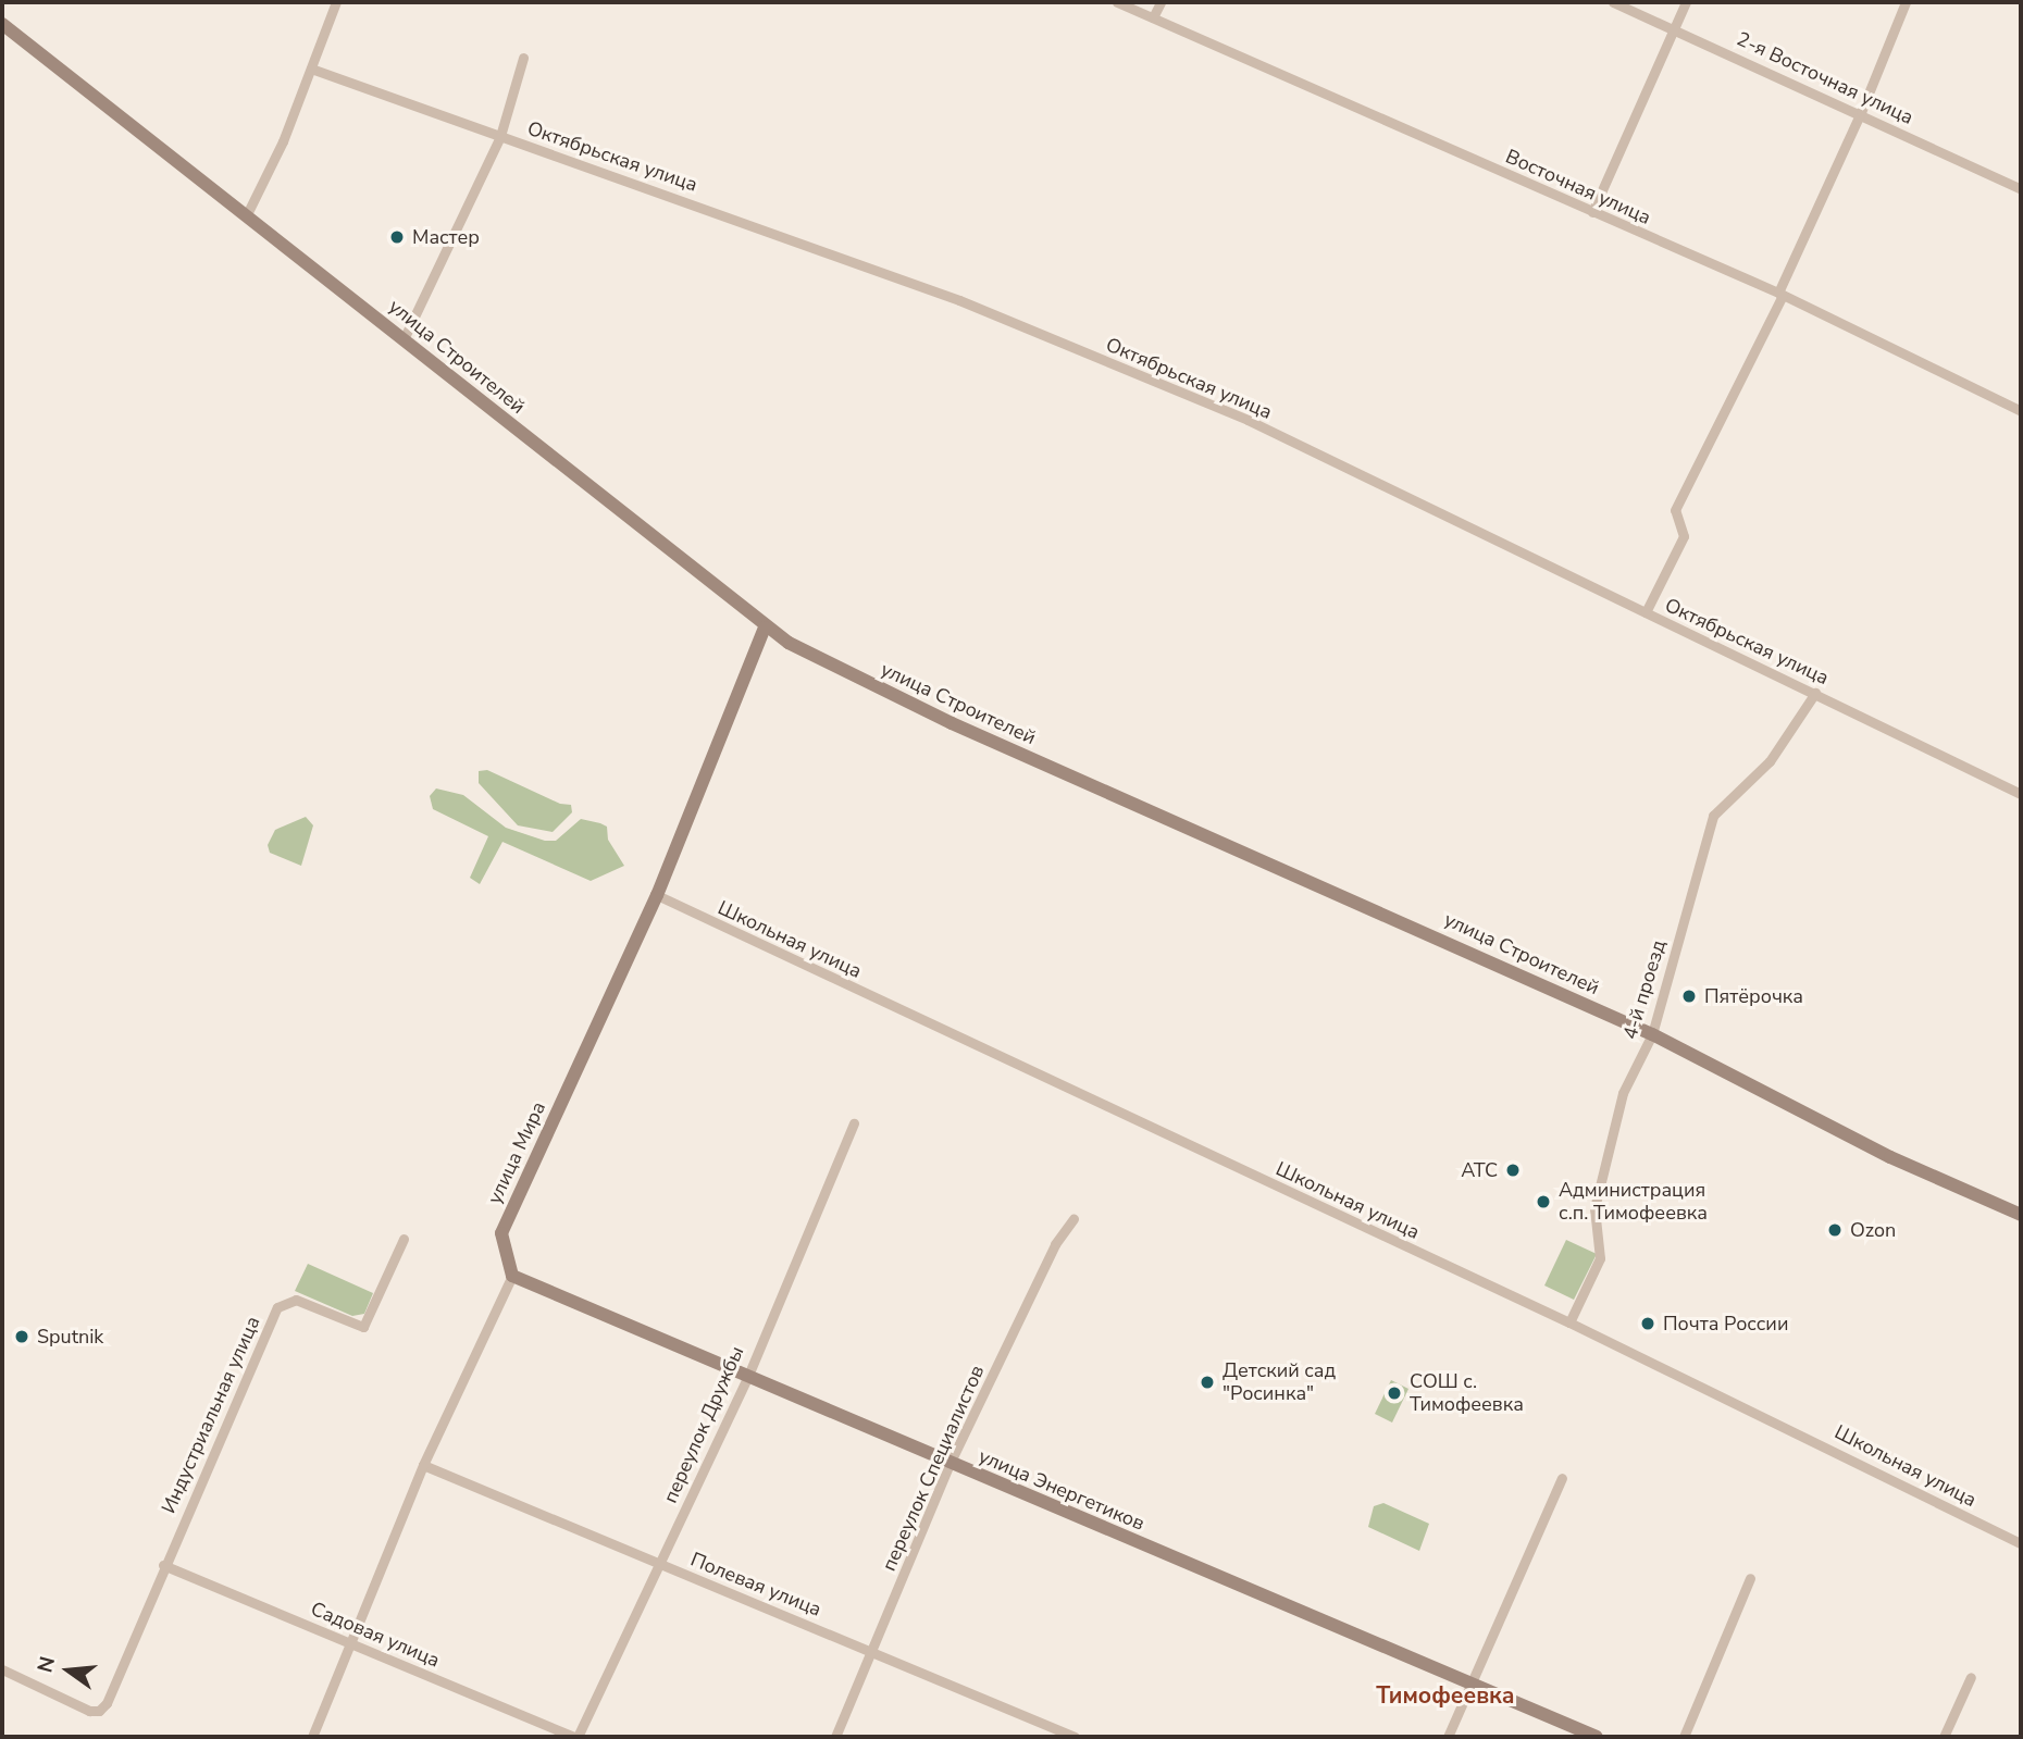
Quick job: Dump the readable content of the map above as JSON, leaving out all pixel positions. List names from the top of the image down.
{
  "streets": {
    "main road": ["улица Строителей", "улица Мира", "улица Энергетиков"],
    "street": [
      "2-я Восточная улица",
      "Октябрьская улица",
      "Восточная улица",
      "Школьная улица",
      "4-й проезд",
      "Индустриальная улица",
      "переулок Дружбы",
      "переулок Специалистов",
      "Полевая улица",
      "Садовая улица"
    ]
  },
  "crossings": [
    ["Октябрьская улица", "4-й проезд"],
    ["улица Строителей", "4-й проезд"],
    ["улица Строителей", "улица Мира"],
    ["Школьная улица", "4-й проезд"],
    ["Школьная улица", "улица Мира"],
    ["улица Мира", "улица Энергетиков"],
    ["Индустриальная улица", "Садовая улица"],
    ["переулок Дружбы", "улица Энергетиков"],
    ["переулок Дружбы", "Полевая улица"],
    ["переулок Дружбы", "Садовая улица"],
    ["переулок Специалистов", "улица Энергетиков"],
    ["переулок Специалистов", "Полевая улица"]
  ],
  "districts": ["Тимофеевка"],
  "places": [
    "Мастер",
    "Пятёрочка",
    "АТС",
    "Администрация с.п. Тимофеевка",
    "Ozon",
    "Почта России",
    "Sputnik",
    "Детский сад \"Росинка\"",
    "СОШ с. Тимофеевка"
  ],
  "north": "left"
}
